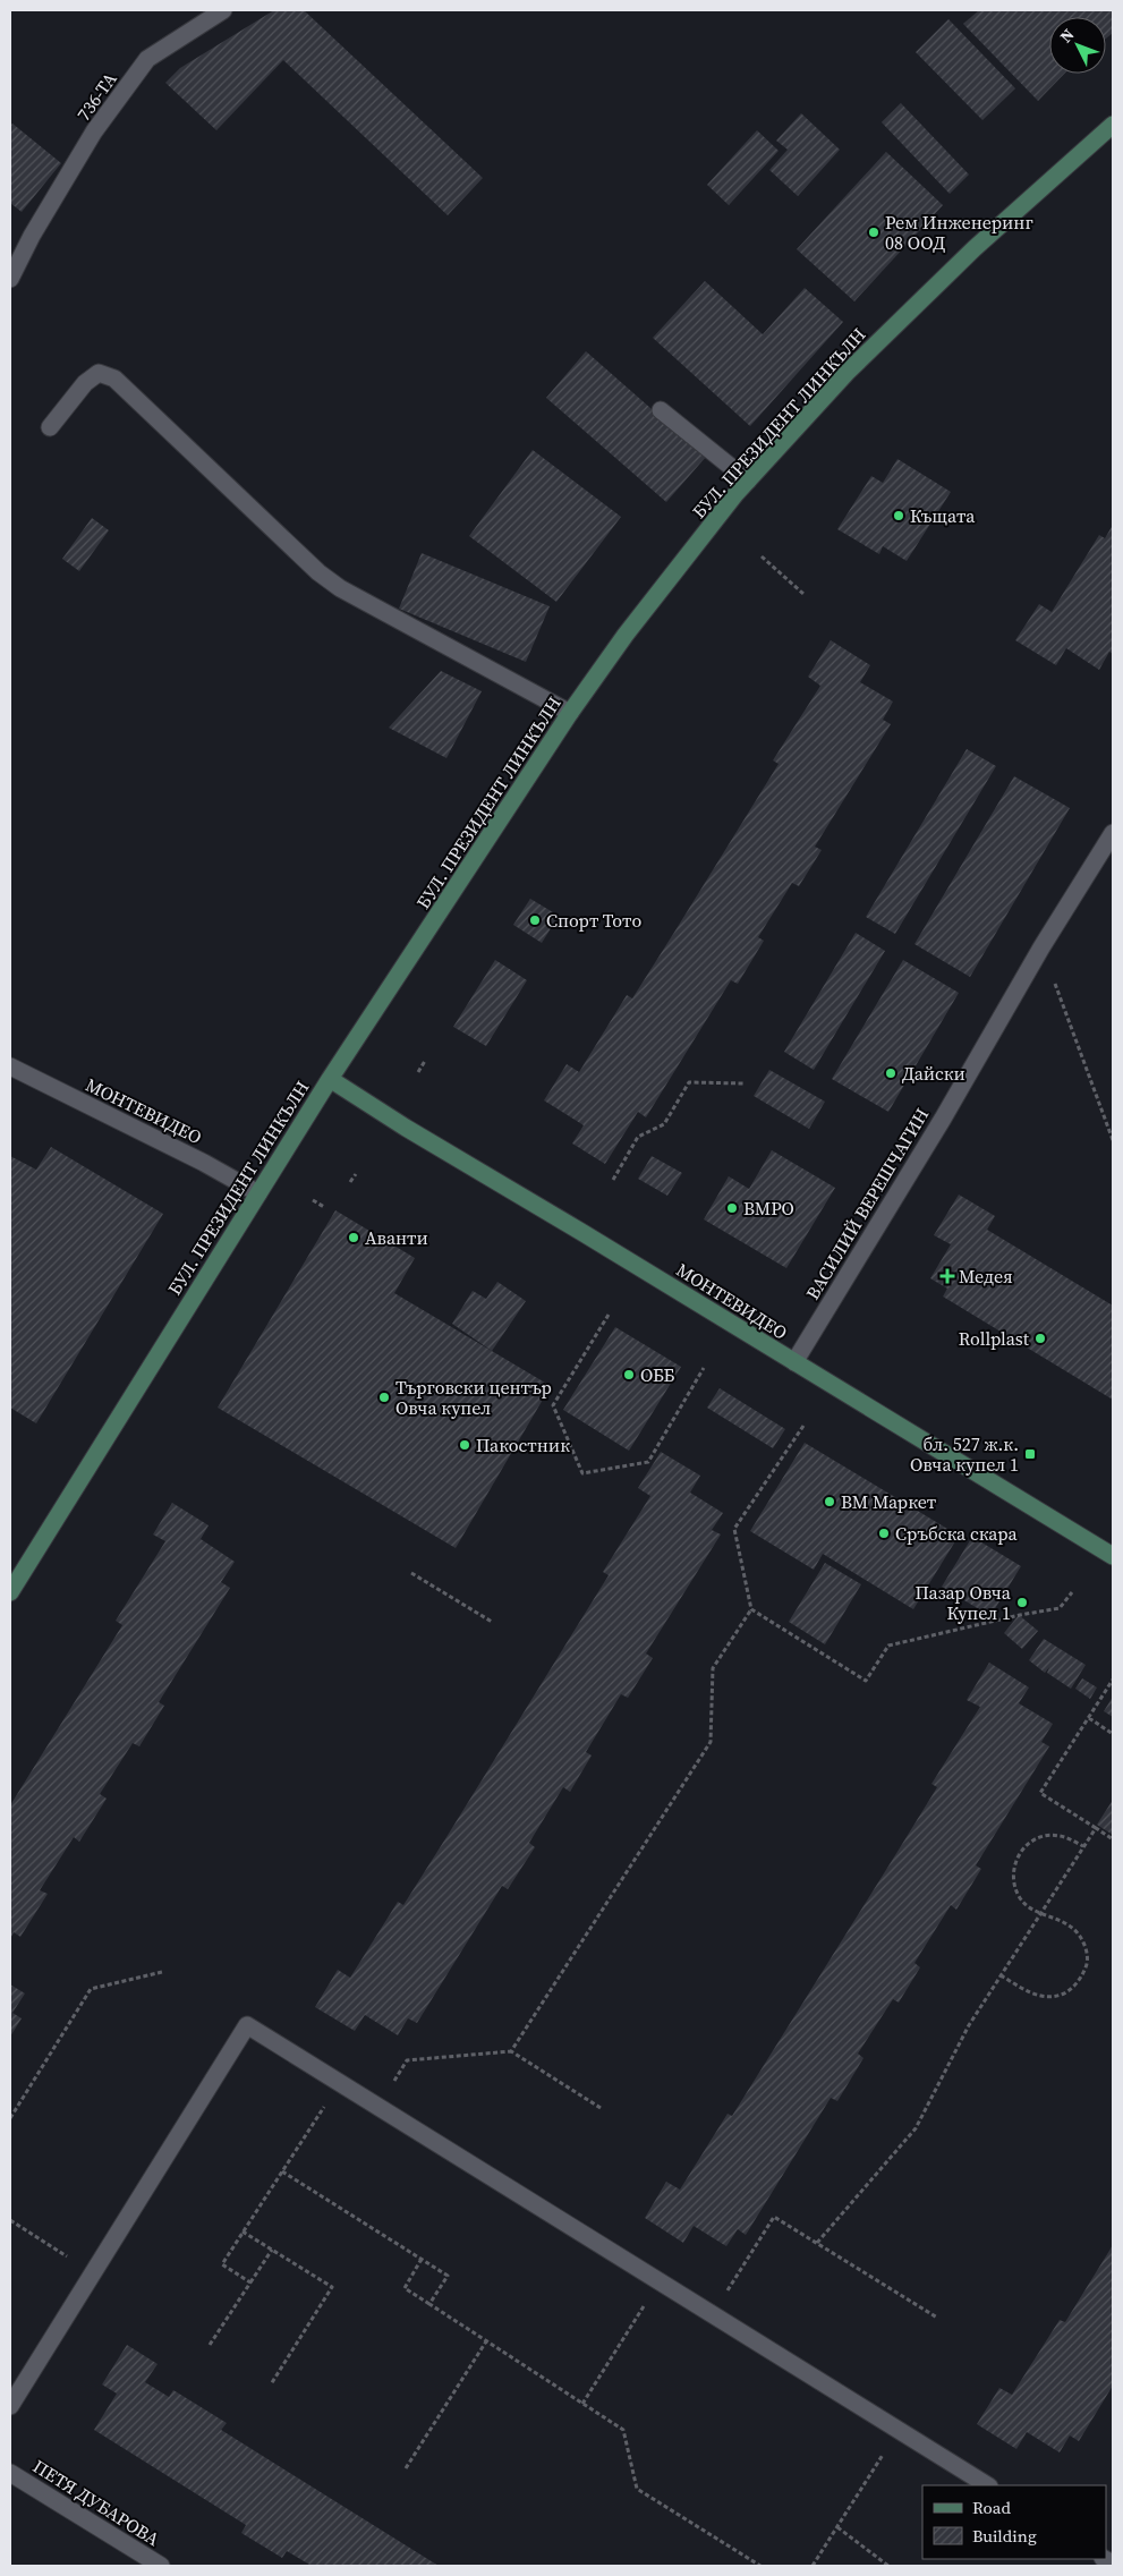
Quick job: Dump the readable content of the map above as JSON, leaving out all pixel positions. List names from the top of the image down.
{
  "streets": {
    "street": [
      "736-ТА",
      "БУЛ. ПРЕЗИДЕНТ ЛИНКЪЛН",
      "МОНТЕВИДЕО",
      "ВАСИЛИЙ ВЕРЕШЧАГИН",
      "ПЕТЯ ДУБАРОВА"
    ]
  },
  "crossings": [
    ["БУЛ. ПРЕЗИДЕНТ ЛИНКЪЛН", "МОНТЕВИДЕО"],
    ["МОНТЕВИДЕО", "ВАСИЛИЙ ВЕРЕШЧАГИН"]
  ],
  "places": {
    "other": [
      "Рем Инженеринг 08 ООД",
      "Къщата",
      "Спорт Тото",
      "Дайски",
      "ВМРО",
      "Аванти",
      "Rollplast",
      "ОББ",
      "Търговски център Овча купел",
      "Пакостник",
      "ВМ Маркет",
      "Сръбска скара",
      "Пазар Овча Купел 1"
    ],
    "health": ["Медея"],
    "transit": ["бл. 527 ж.к. Овча купел 1"]
  },
  "legend": ["Road", "Building"],
  "north": "top left"
}
